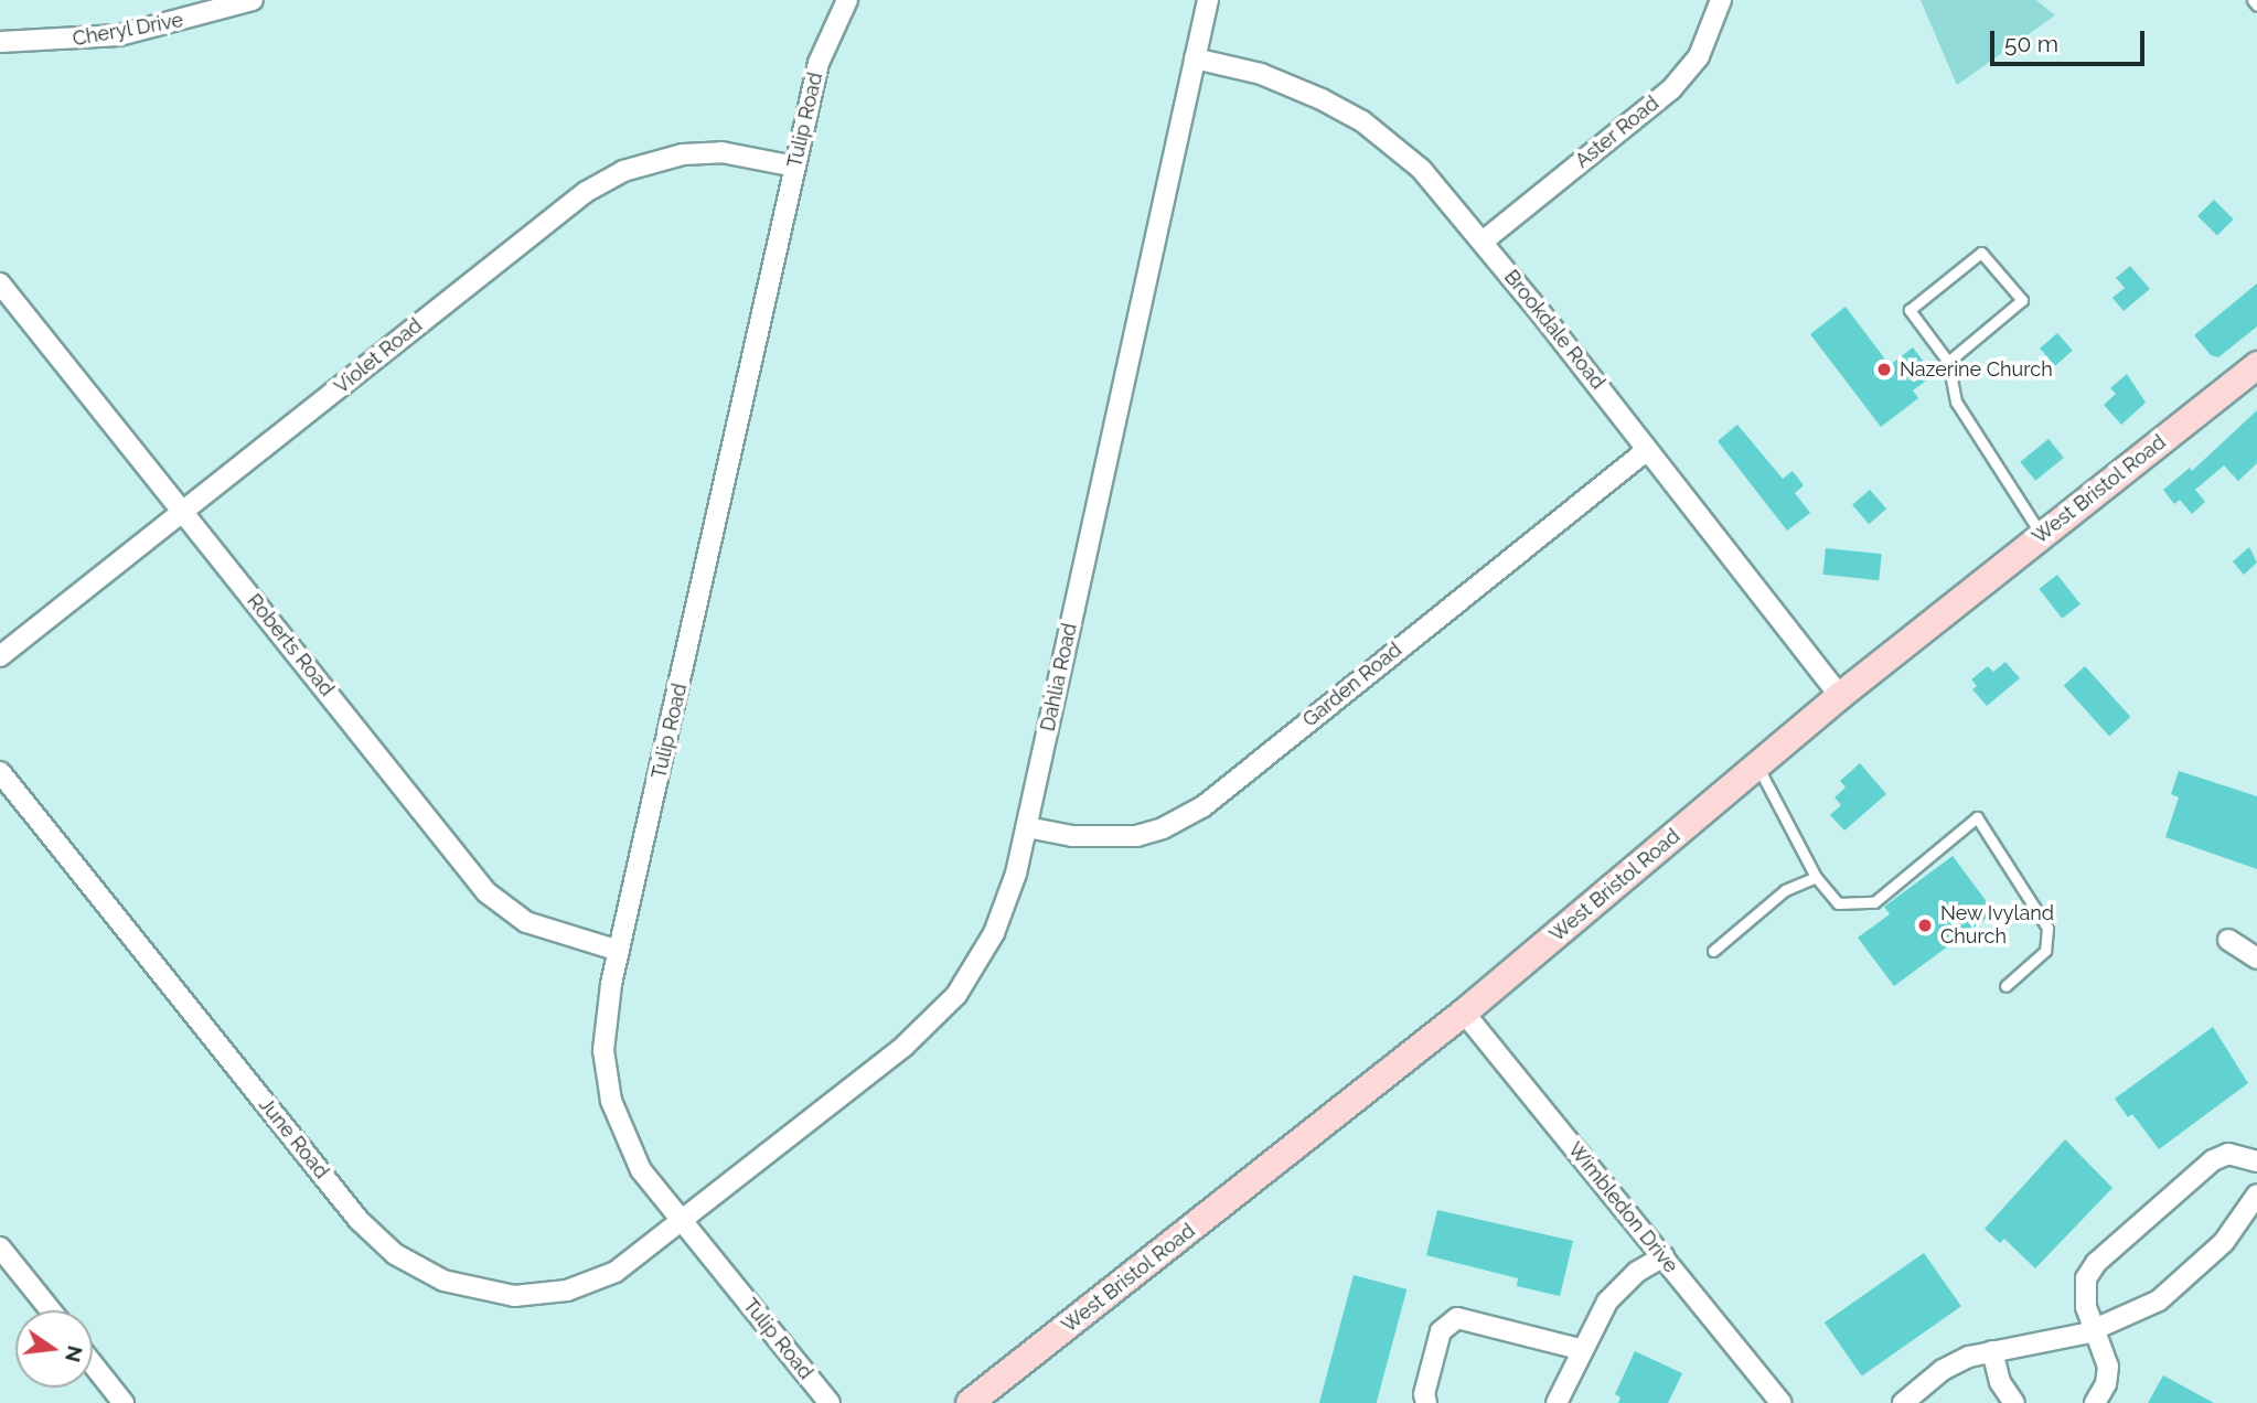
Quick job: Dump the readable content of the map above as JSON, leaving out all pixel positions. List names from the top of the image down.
{
  "streets": {
    "main road": ["West Bristol Road"],
    "street": [
      "Cheryl Drive",
      "Tulip Road",
      "Aster Road",
      "Brookdale Road",
      "Violet Road",
      "Roberts Road",
      "Dahlia Road",
      "Garden Road",
      "June Road",
      "Wimbledon Drive"
    ]
  },
  "crossings": [
    ["Tulip Road", "Violet Road"],
    ["Tulip Road", "Roberts Road"],
    ["Tulip Road", "Dahlia Road"],
    ["Tulip Road", "June Road"],
    ["Aster Road", "Brookdale Road"],
    ["Brookdale Road", "West Bristol Road"],
    ["Brookdale Road", "Dahlia Road"],
    ["Brookdale Road", "Garden Road"],
    ["Violet Road", "Roberts Road"],
    ["West Bristol Road", "Wimbledon Drive"],
    ["Dahlia Road", "Garden Road"],
    ["Dahlia Road", "June Road"]
  ],
  "places": ["Nazerine Church", "New Ivyland Church"],
  "scale_bar": "50 m",
  "north": "right"
}
